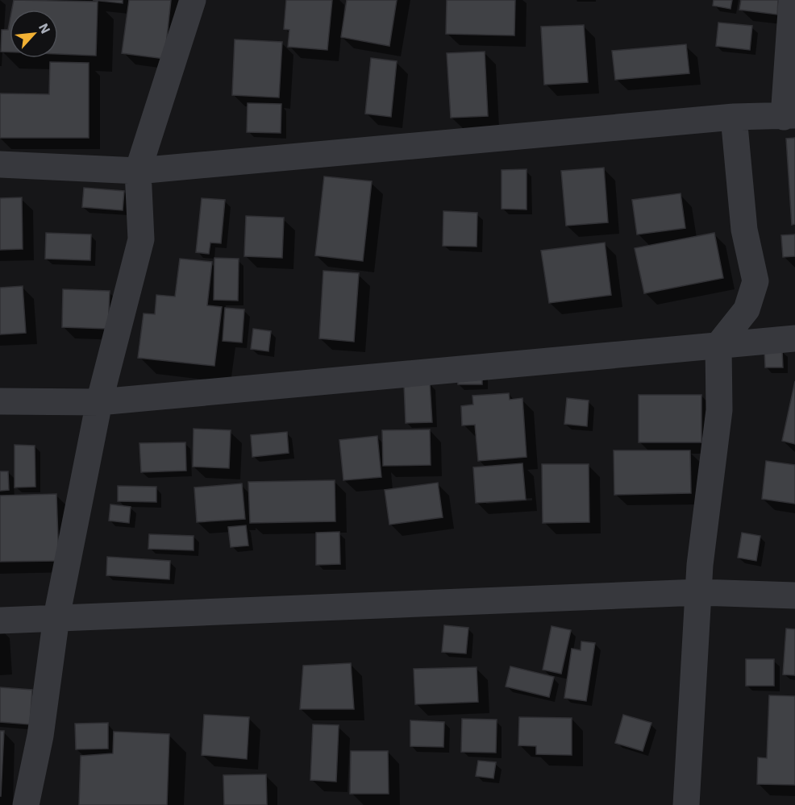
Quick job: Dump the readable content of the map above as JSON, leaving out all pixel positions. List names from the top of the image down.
{
  "north": "top right"
}
